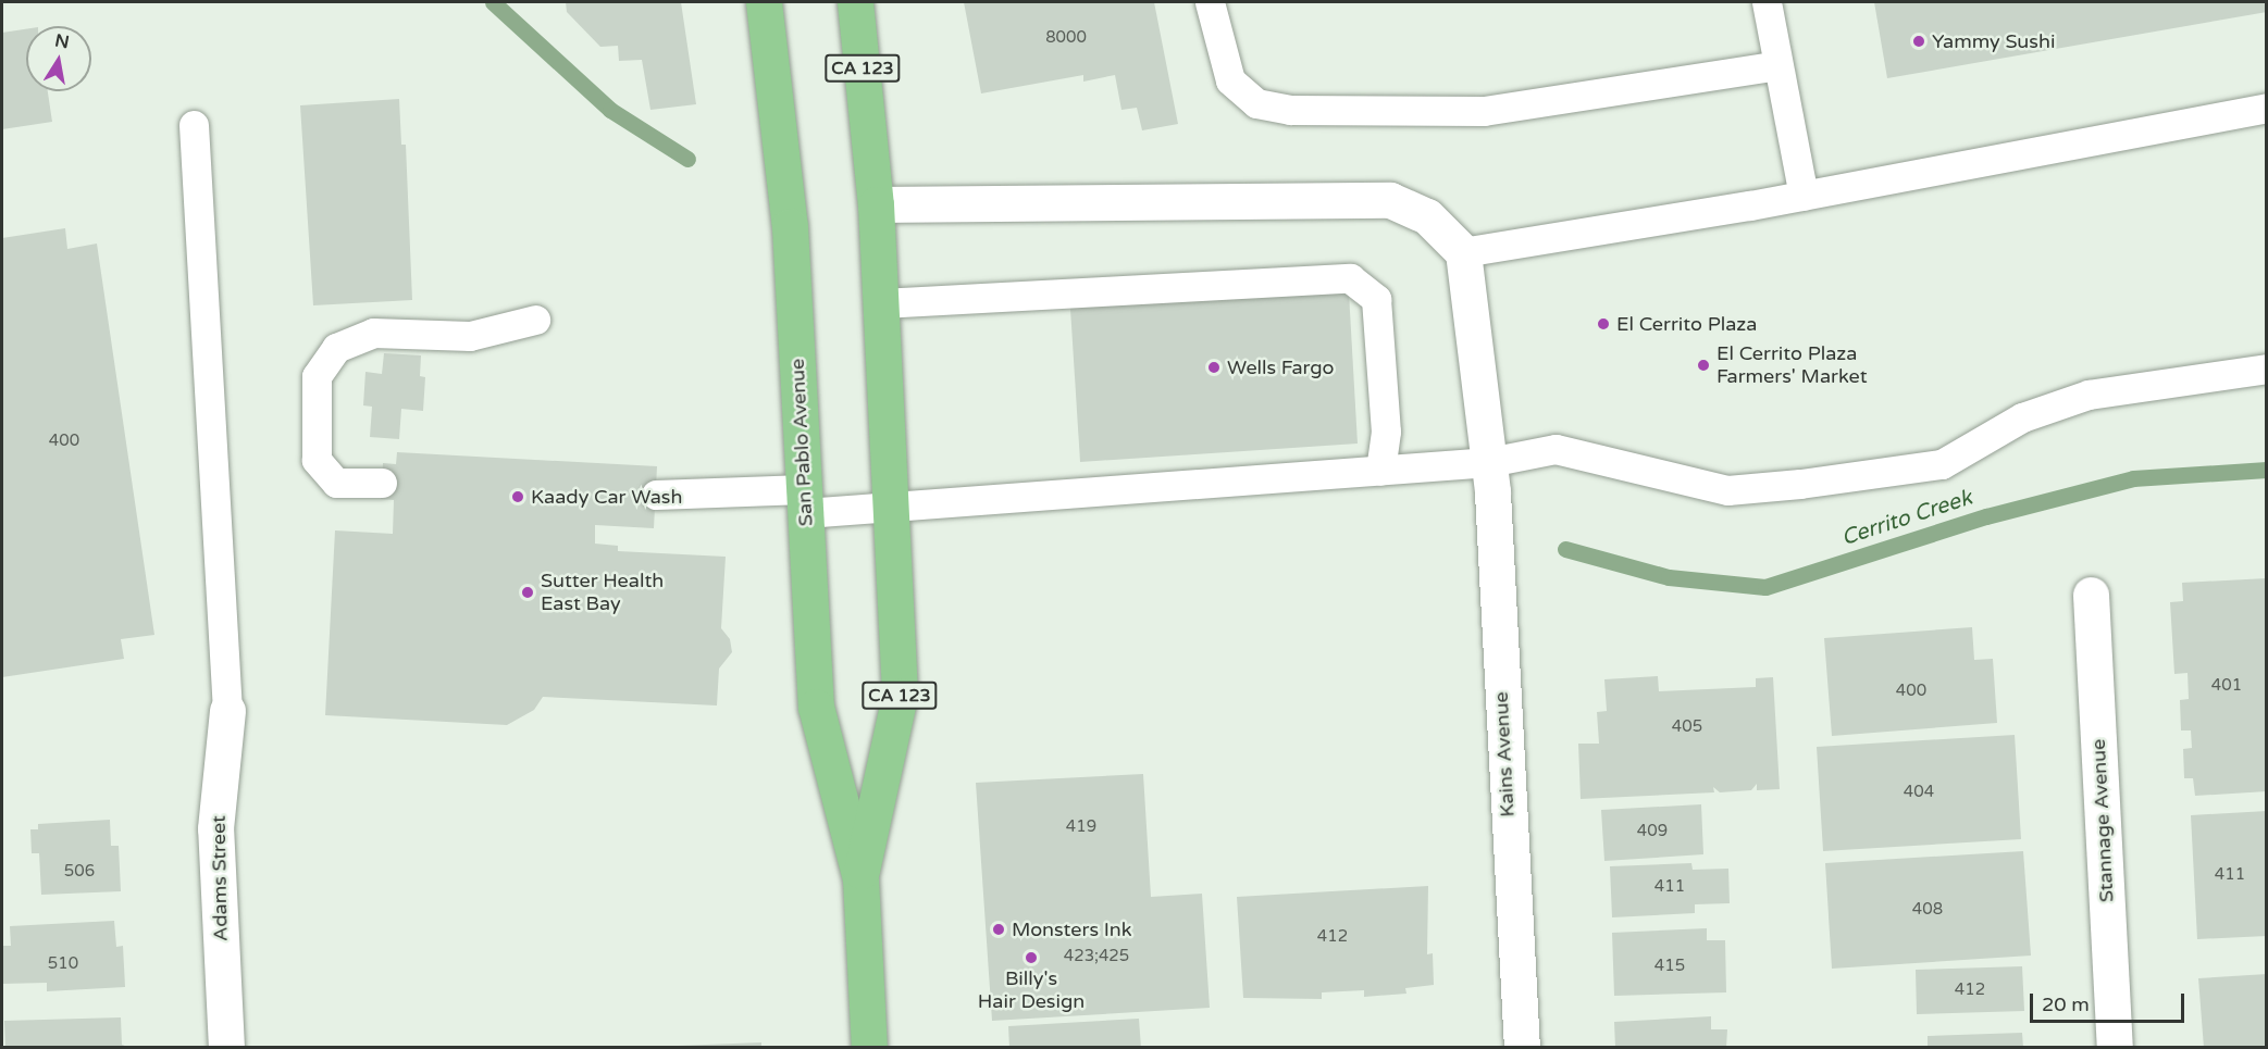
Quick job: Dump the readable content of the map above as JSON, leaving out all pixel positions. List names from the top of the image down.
{
  "streets": {
    "main road": ["CA 123", "San Pablo Avenue"],
    "street": ["Kains Avenue", "Stannage Avenue", "Adams Street"]
  },
  "water": ["Cerrito Creek"],
  "places": [
    "Yammy Sushi",
    "El Cerrito Plaza",
    "El Cerrito Plaza Farmers' Market",
    "Wells Fargo",
    "Kaady Car Wash",
    "Sutter Health East Bay",
    "Monsters Ink",
    "Billy's Hair Design"
  ],
  "house_numbers": [
    "8000",
    "400",
    "401",
    "400",
    "405",
    "404",
    "419",
    "409",
    "506",
    "411",
    "411",
    "408",
    "412",
    "423;425",
    "510",
    "415",
    "412"
  ],
  "scale_bar": "20 m",
  "north": "top"
}
